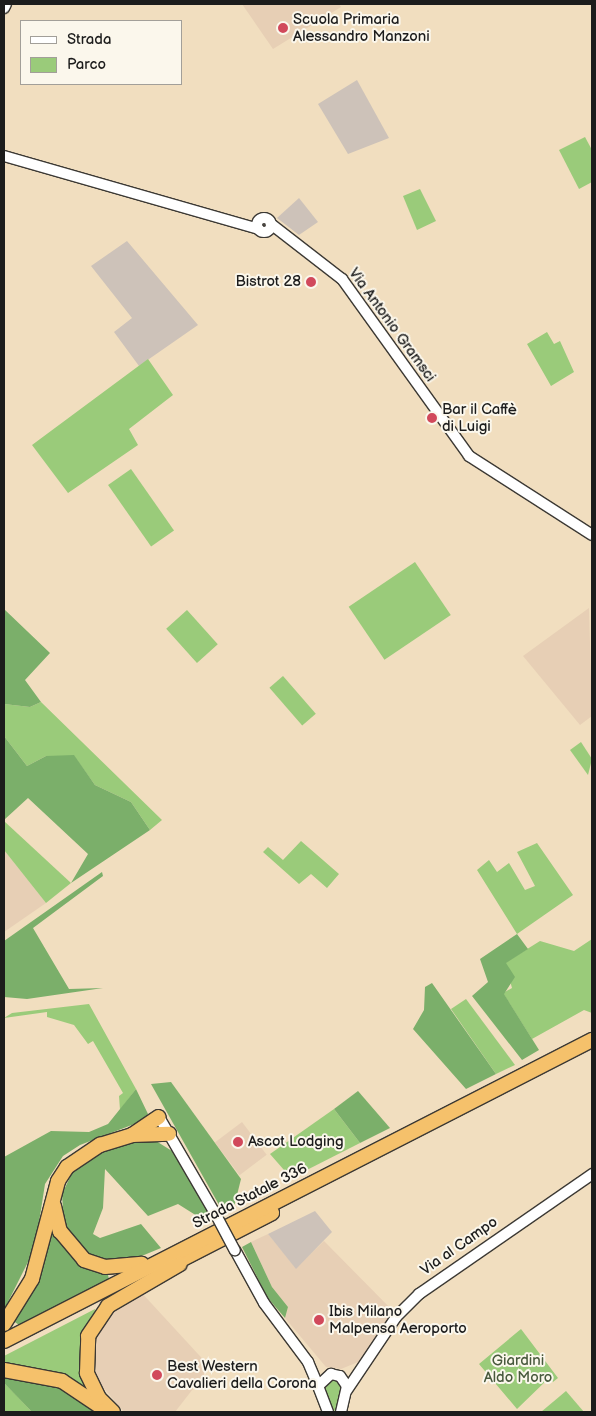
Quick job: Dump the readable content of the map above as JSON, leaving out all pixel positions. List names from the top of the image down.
{
  "streets": {
    "highway": ["Strada Statale 336"],
    "street": ["Via Antonio Gramsci", "Via al Campo"]
  },
  "parks": ["Giardini Aldo Moro"],
  "places": [
    "Scuola Primaria Alessandro Manzoni",
    "Bistrot 28",
    "Bar il Caffè di Luigi",
    "Ascot Lodging",
    "Ibis Milano Malpensa Aeroporto",
    "Best Western Cavalieri della Corona"
  ],
  "legend": ["Strada", "Parco"]
}
